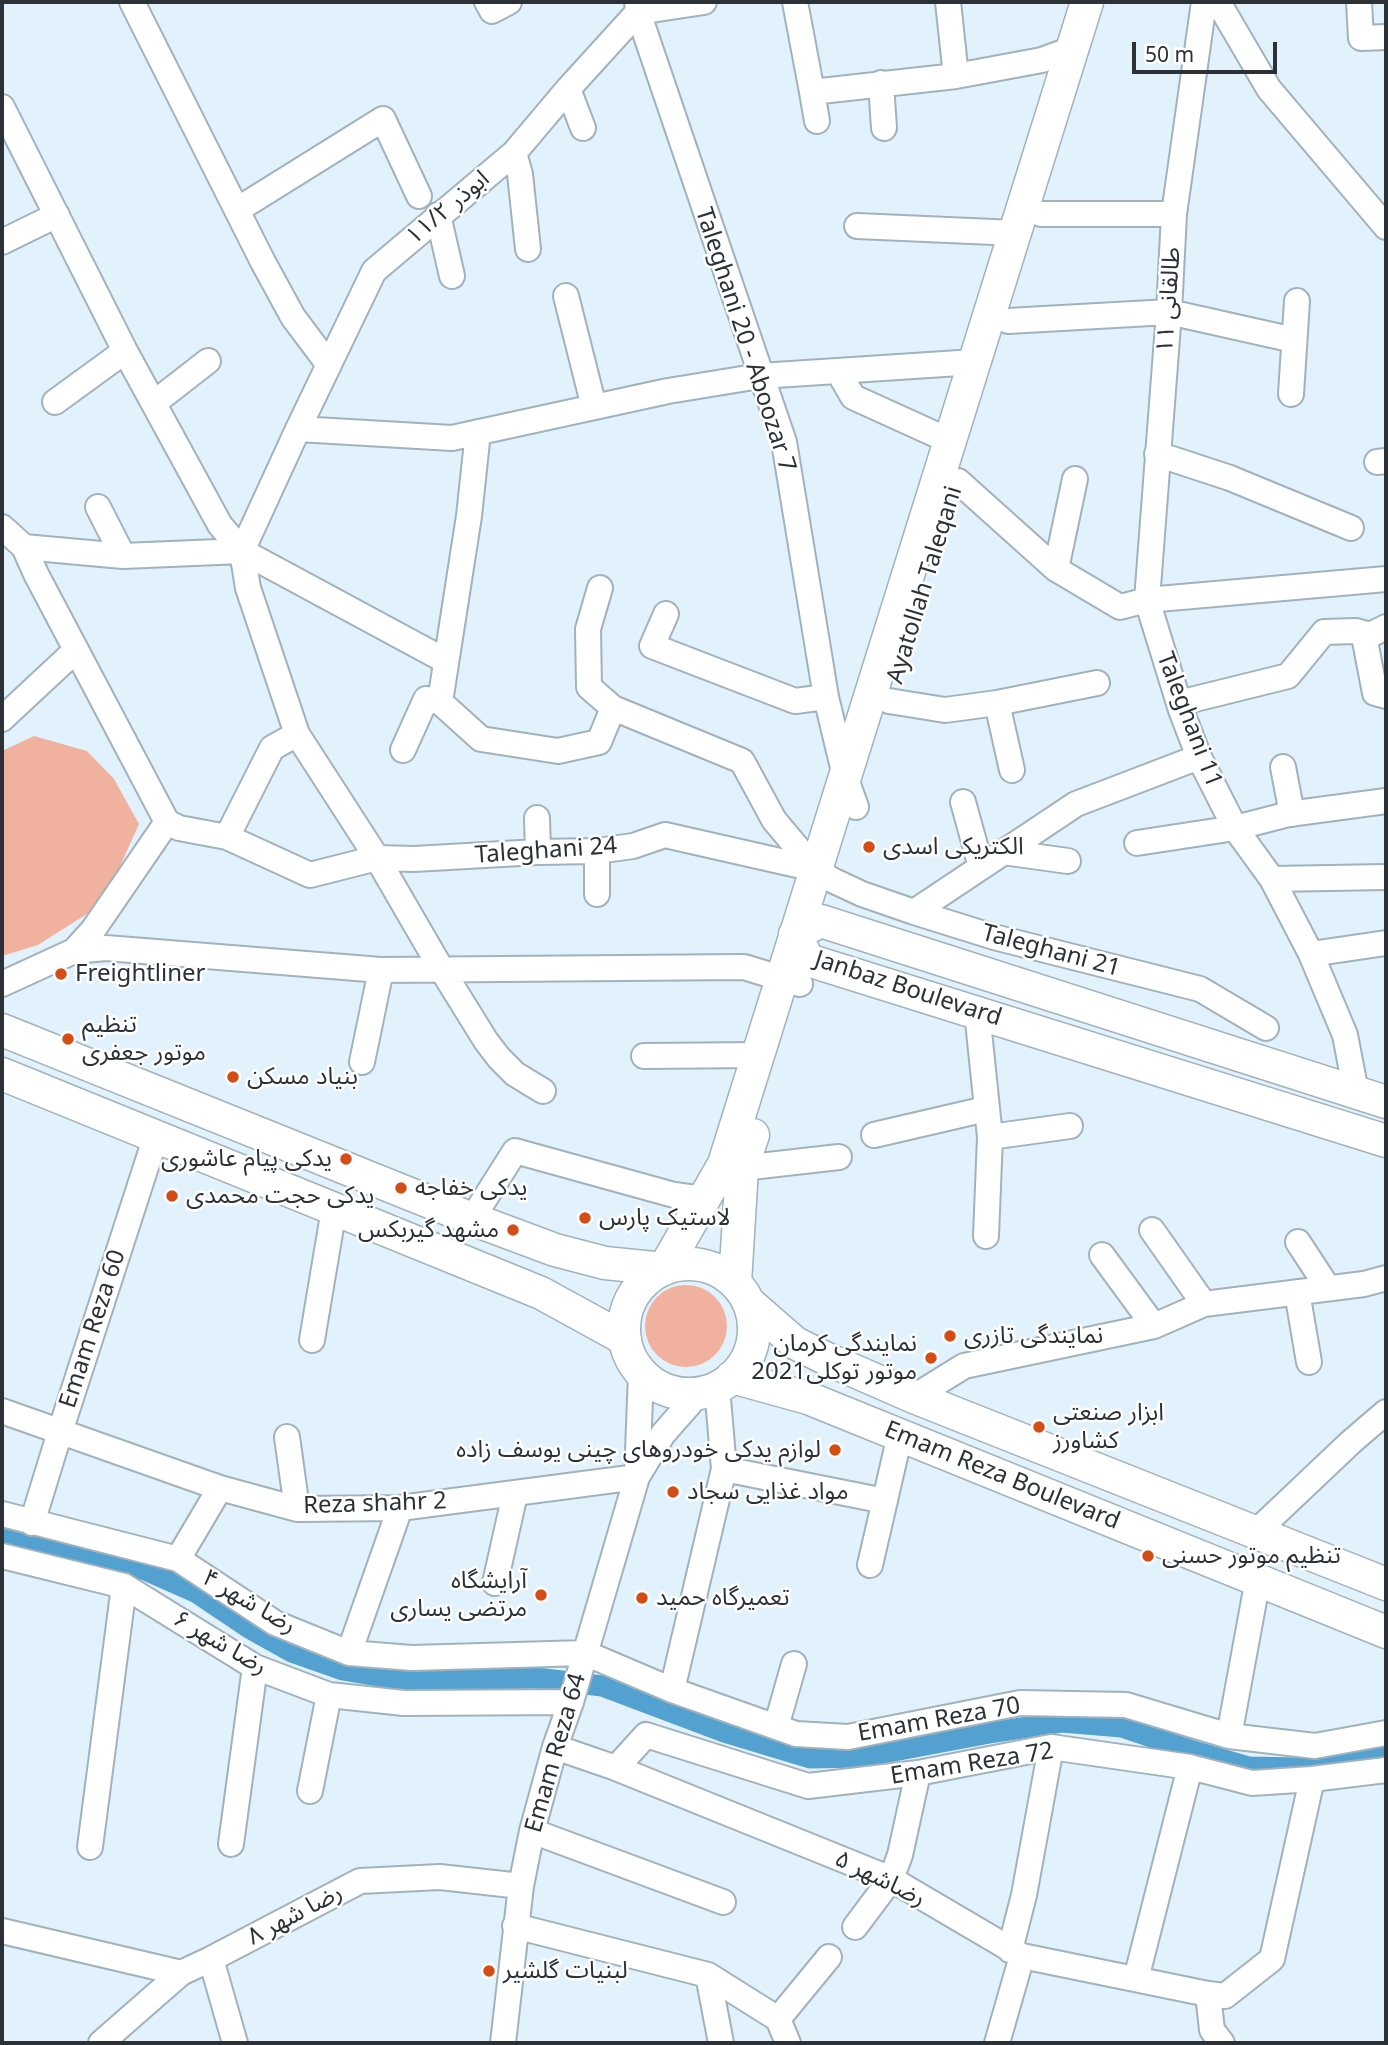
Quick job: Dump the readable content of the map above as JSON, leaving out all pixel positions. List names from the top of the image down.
{
  "streets": {
    "main road": ["Ayatollah Taleqani", "Janbaz Boulevard", "Emam Reza Boulevard"],
    "street": [
      "ابوذر ۱۱/۲",
      "طالقانی ۱۱",
      "Taleghani 20 - Aboozar 7",
      "Taleghani 11",
      "Taleghani 24",
      "Taleghani 21",
      "Emam Reza 60",
      "Reza shahr 2",
      "رضا شهر ۴",
      "رضا شهر ۶",
      "Emam Reza 70",
      "Emam Reza 64",
      "Emam Reza 72",
      "رضاشهر ۵",
      "رضا شهر ۸"
    ]
  },
  "crossings": [
    ["ابوذر ۱۱/۲", "Taleghani 20 - Aboozar 7"],
    ["طالقانی ۱۱", "Taleghani 11"],
    ["Taleghani 20 - Aboozar 7", "Ayatollah Taleqani"],
    ["Ayatollah Taleqani", "Taleghani 24"],
    ["Ayatollah Taleqani", "Taleghani 21"],
    ["Ayatollah Taleqani", "Janbaz Boulevard"],
    ["Taleghani 24", "Taleghani 21"],
    ["Emam Reza 60", "Reza shahr 2"],
    ["Emam Reza 60", "رضا شهر ۴"],
    ["Reza shahr 2", "Emam Reza 64"],
    ["رضا شهر ۴", "Emam Reza 70"],
    ["رضا شهر ۴", "Emam Reza 64"],
    ["رضا شهر ۶", "Emam Reza 64"],
    ["Emam Reza 70", "Emam Reza 64"],
    ["Emam Reza 64", "رضاشهر ۵"],
    ["Emam Reza 64", "رضا شهر ۸"],
    ["Emam Reza 72", "رضاشهر ۵"]
  ],
  "places": [
    "الکتریکی اسدی",
    "Freightliner",
    "تنظیم موتور جعفری",
    "بنیاد مسکن",
    "یدکی پیام عاشوری",
    "یدکی خفاجه",
    "یدکی حجت محمدی",
    "لاستیک پارس",
    "مشهد گیربکس",
    "نمایندگی تازری",
    "نمایندگی کرمان موتور توکلی2021",
    "ابزار صنعتی کشاورز",
    "لوازم یدکی خودروهای چینی یوسف زاده",
    "مواد غذایی سجاد",
    "تنظیم موتور حسنی",
    "آرایشگاه مرتضی یساری",
    "تعمیرگاه حمید",
    "لبنیات گلشیر"
  ],
  "scale_bar": "50 m"
}
